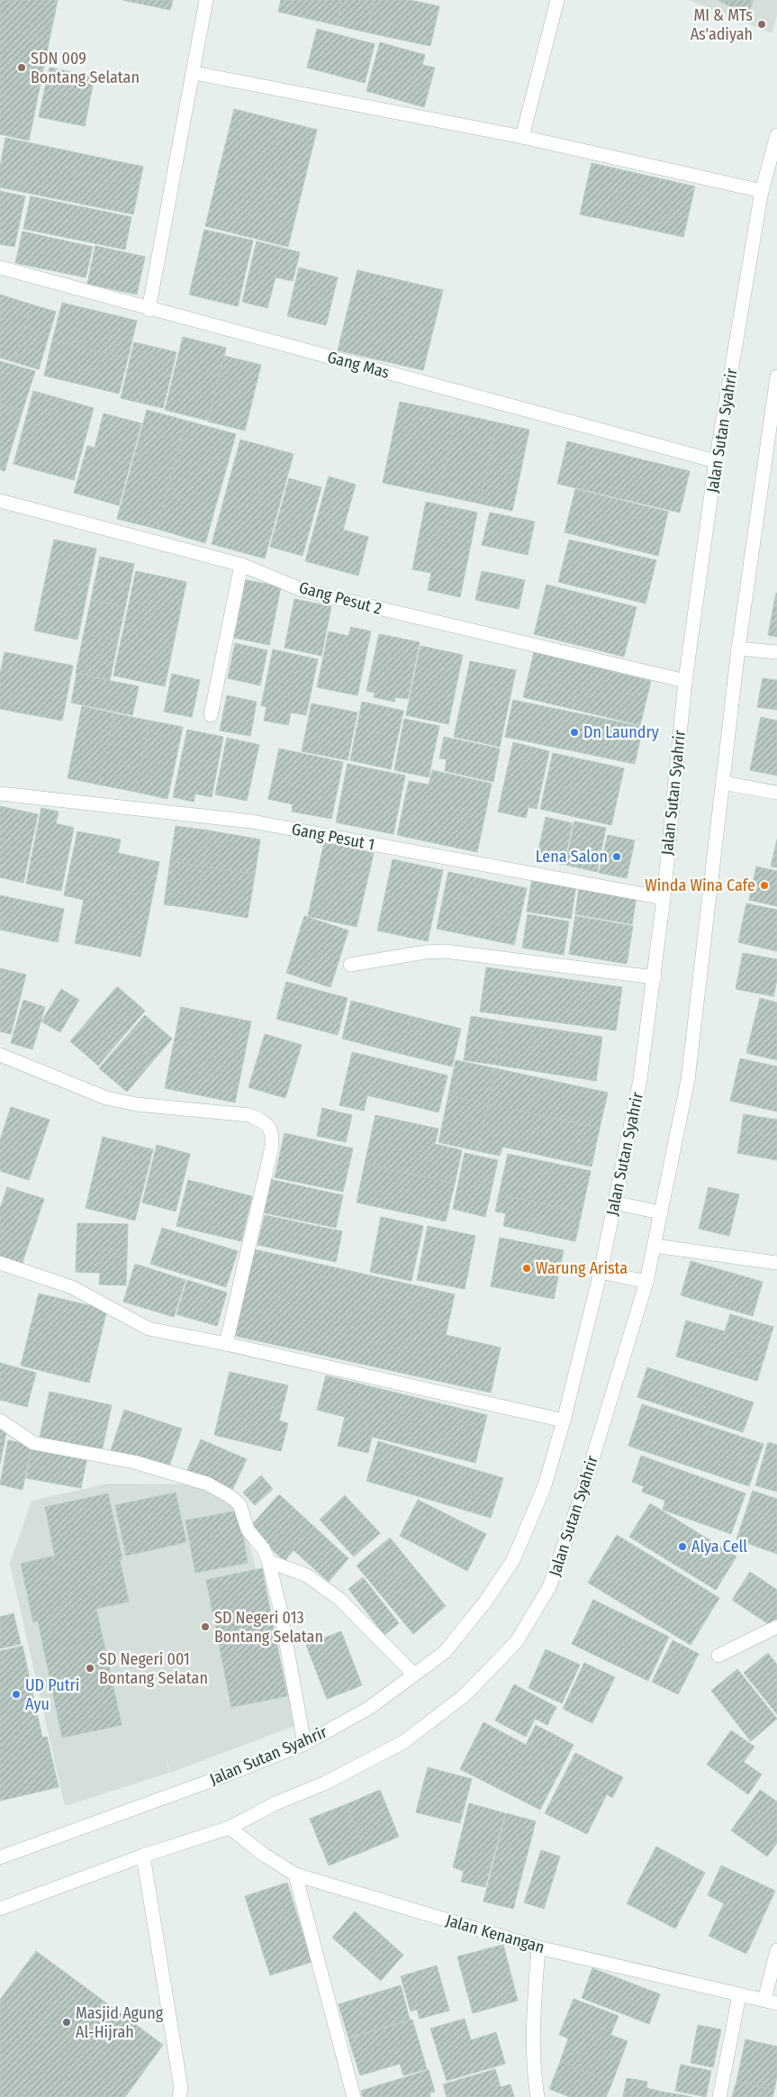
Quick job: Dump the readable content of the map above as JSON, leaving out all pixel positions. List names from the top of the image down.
{
  "streets": {
    "street": [
      "Gang Mas",
      "Jalan Sutan Syahrir",
      "Gang Pesut 2",
      "Gang Pesut 1",
      "Jalan Kenangan"
    ]
  },
  "crossings": [
    ["Gang Mas", "Jalan Sutan Syahrir"],
    ["Jalan Sutan Syahrir", "Gang Pesut 2"],
    ["Jalan Sutan Syahrir", "Gang Pesut 1"],
    ["Jalan Sutan Syahrir", "Jalan Kenangan"]
  ],
  "places": [
    "MI & MTs As'adiyah",
    "SDN 009 Bontang Selatan",
    "Dn Laundry",
    "Lena Salon",
    "Winda Wina Cafe",
    "Warung Arista",
    "Alya Cell",
    "SD Negeri 013 Bontang Selatan",
    "SD Negeri 001 Bontang Selatan",
    "UD Putri Ayu",
    "Masjid Agung Al-Hijrah"
  ]
}
